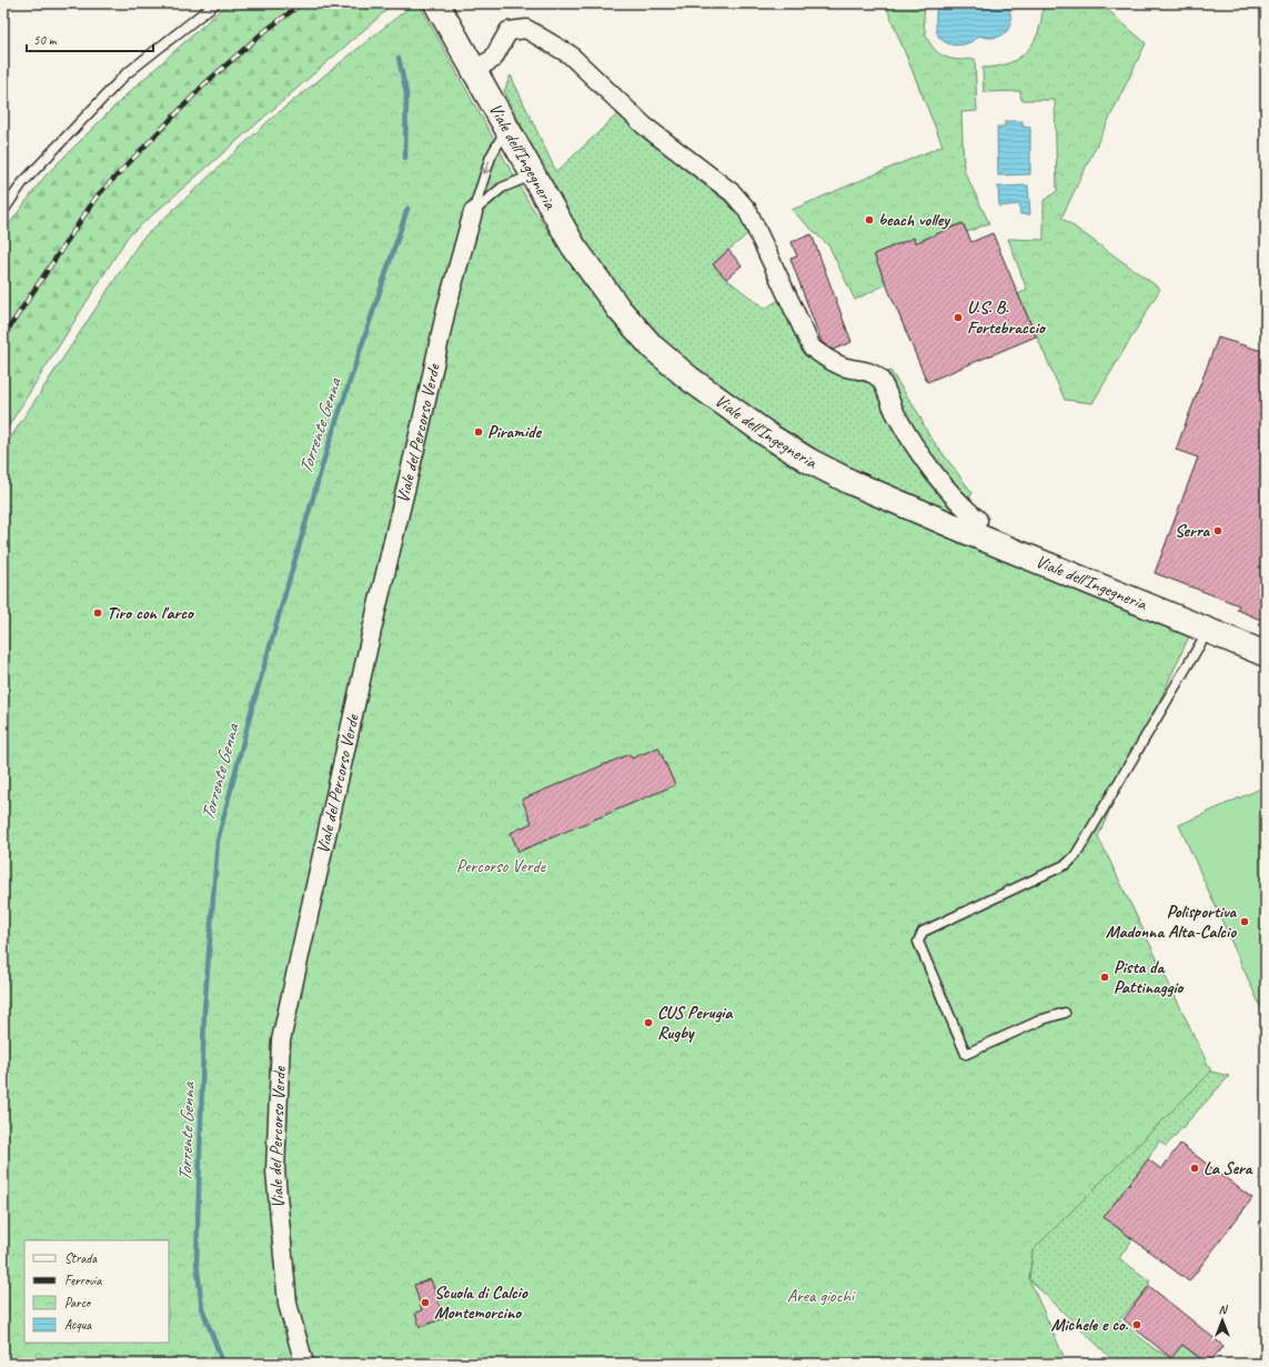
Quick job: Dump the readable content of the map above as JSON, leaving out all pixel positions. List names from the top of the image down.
{
  "streets": {
    "street": ["Viale dell'Ingegneria", "Viale del Percorso Verde"]
  },
  "crossings": [
    ["Viale dell'Ingegneria", "Viale del Percorso Verde"]
  ],
  "water": ["Torrente Genna"],
  "parks": ["Percorso Verde", "Area giochi"],
  "places": [
    "beach volley",
    "U.S. B. Fortebraccio",
    "Piramide",
    "Serra",
    "Tiro con l'arco",
    "Polisportiva Madonna Alta-Calcio",
    "Pista da Pattinaggio",
    "CUS Perugia Rugby",
    "La Sera",
    "Scuola di Calcio Montemorcino",
    "Michele e co."
  ],
  "legend": [
    "Strada",
    "Ferrovia",
    "Parco",
    "Acqua"
  ],
  "scale_bar": "50 m",
  "north": "top"
}
